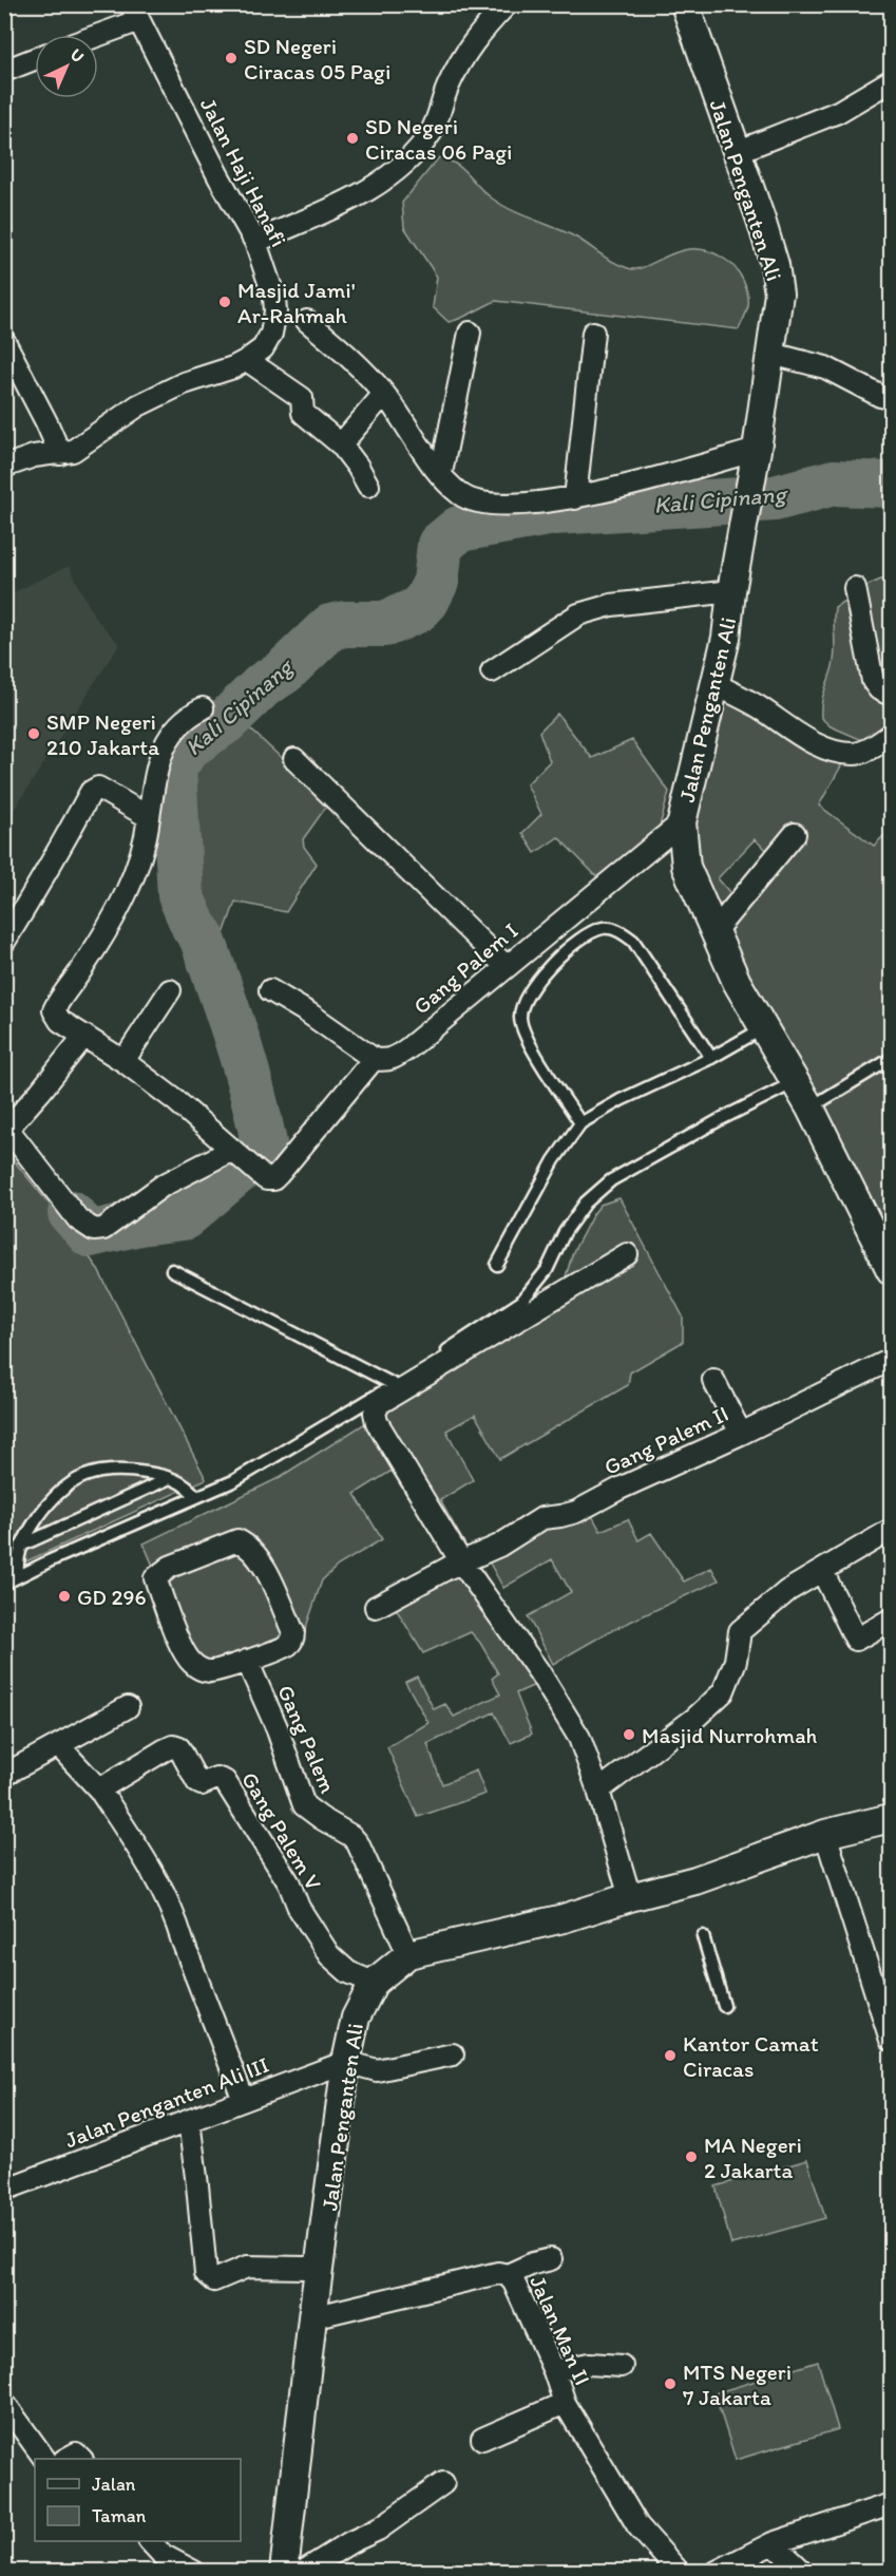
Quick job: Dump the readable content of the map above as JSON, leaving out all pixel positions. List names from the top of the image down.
{
  "streets": {
    "street": [
      "Jalan Haji Hanafi",
      "Jalan Penganten Ali",
      "Gang Palem I",
      "Gang Palem II",
      "Gang Palem",
      "Gang Palem V",
      "Jalan Penganten Ali III",
      "Jalan Man II"
    ]
  },
  "crossings": [
    ["Jalan Penganten Ali", "Gang Palem I"],
    ["Jalan Penganten Ali", "Gang Palem"],
    ["Jalan Penganten Ali", "Gang Palem V"],
    ["Jalan Penganten Ali", "Jalan Penganten Ali III"],
    ["Jalan Penganten Ali", "Jalan Man II"]
  ],
  "water": ["Kali Cipinang"],
  "places": [
    "SD Negeri Ciracas 05 Pagi",
    "SD Negeri Ciracas 06 Pagi",
    "Masjid Jami' Ar-Rahmah",
    "SMP Negeri 210 Jakarta",
    "GD 296",
    "Masjid Nurrohmah",
    "Kantor Camat Ciracas",
    "MA Negeri 2 Jakarta",
    "MTS Negeri 7 Jakarta"
  ],
  "legend": ["Jalan", "Taman"],
  "north": "top right"
}
